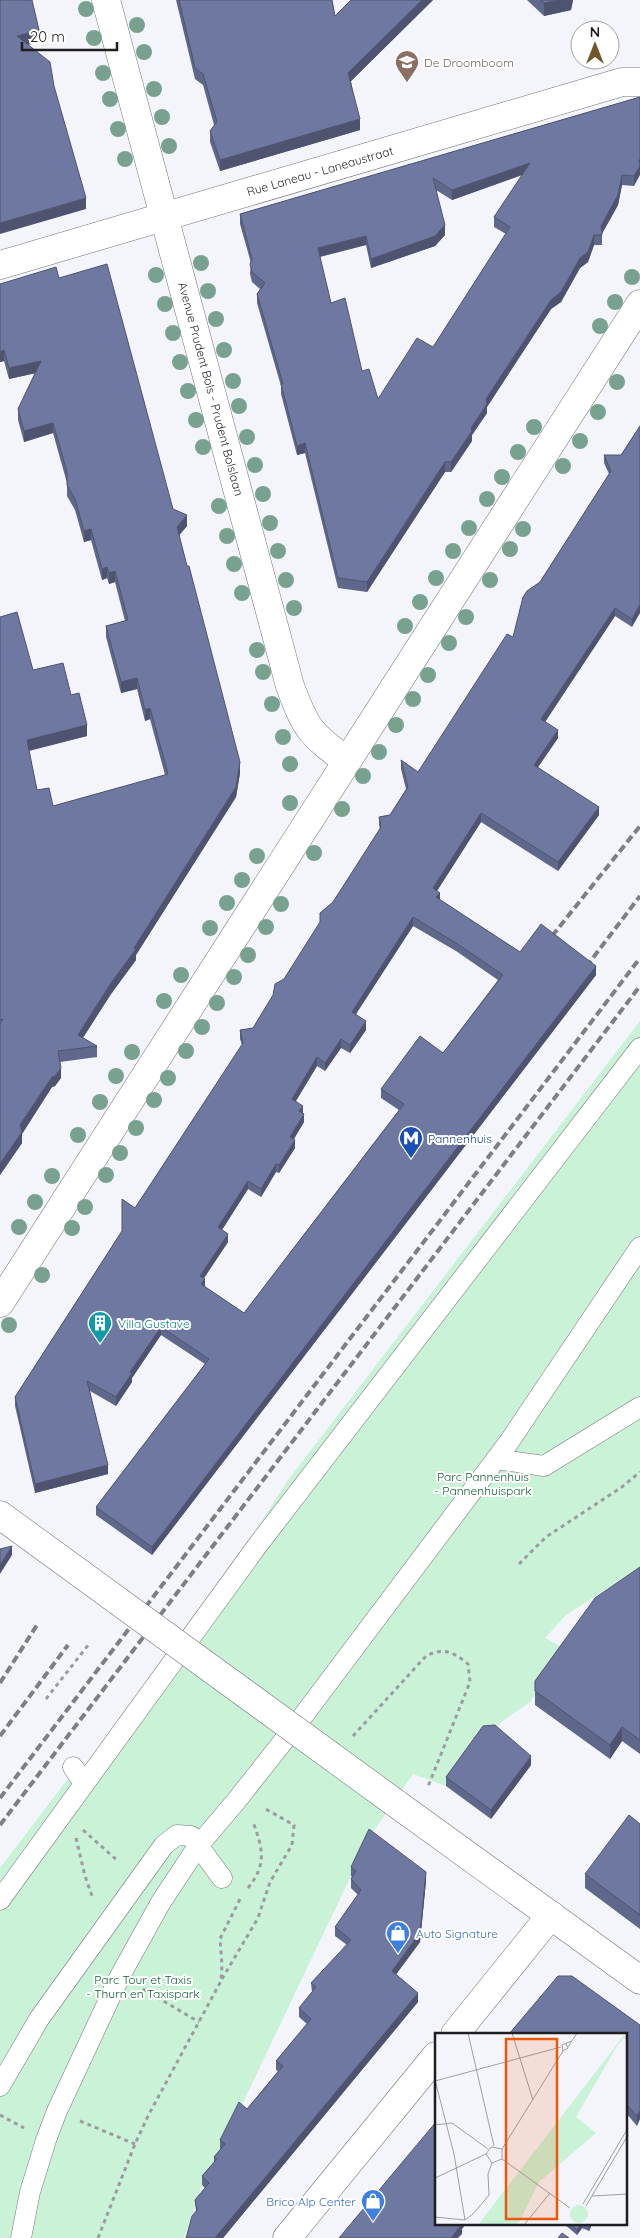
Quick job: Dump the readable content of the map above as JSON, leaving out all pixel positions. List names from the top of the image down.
{
  "streets": {
    "street": ["Rue Laneau - Laneaustraat", "Avenue Prudent Bols - Prudent Bolslaan"]
  },
  "crossings": [
    ["Rue Laneau - Laneaustraat", "Avenue Prudent Bols - Prudent Bolslaan"]
  ],
  "parks": ["Parc Pannenhuis - Pannenhuispark", "Parc Tour et Taxis - Thurn en Taxispark"],
  "places": {
    "school or university": ["De Droomboom"],
    "metro station": ["Pannenhuis"],
    "building": ["Villa Gustave"],
    "shop": ["Auto Signature", "Brico Alp Center"]
  },
  "scale_bar": "20 m",
  "north": "top"
}
